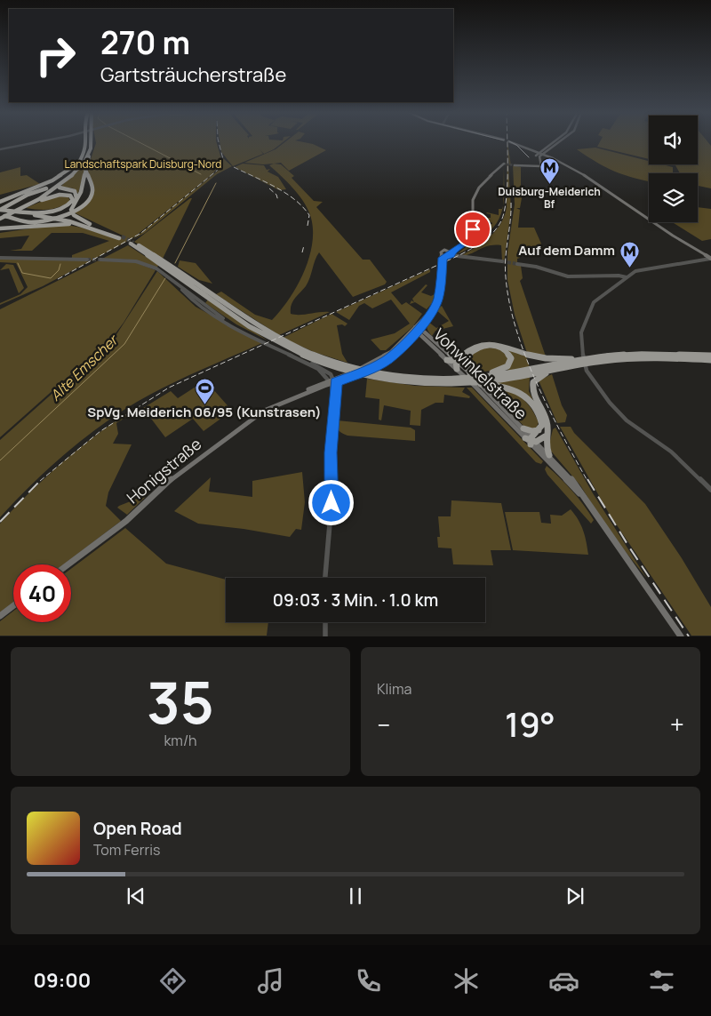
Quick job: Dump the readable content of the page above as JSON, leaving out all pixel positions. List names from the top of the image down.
{
  "streets": {
    "main road": ["Vohwinkelstraße", "Honigstraße"]
  },
  "water": ["Alte Emscher"],
  "parks": ["Landschaftspark Duisburg-Nord"],
  "places": {
    "metro station": ["Duisburg-Meiderich Bf", "Auf dem Damm"],
    "sports": ["SpVg. Meiderich 06/95 (Kunstrasen)"]
  },
  "page": {
    "turn": ["270 m", "Gartsträucherstraße"],
    "limit": "40",
    "trip": "09:03 · 3 Min. · 1.0 km",
    "tile": [
      ["35", "km/h"],
      "Klima"
    ],
    "heat": ["−", "19°", "+"],
    "song": ["Open Road", "Tom Ferris"],
    "tabs": "09:00"
  }
}
